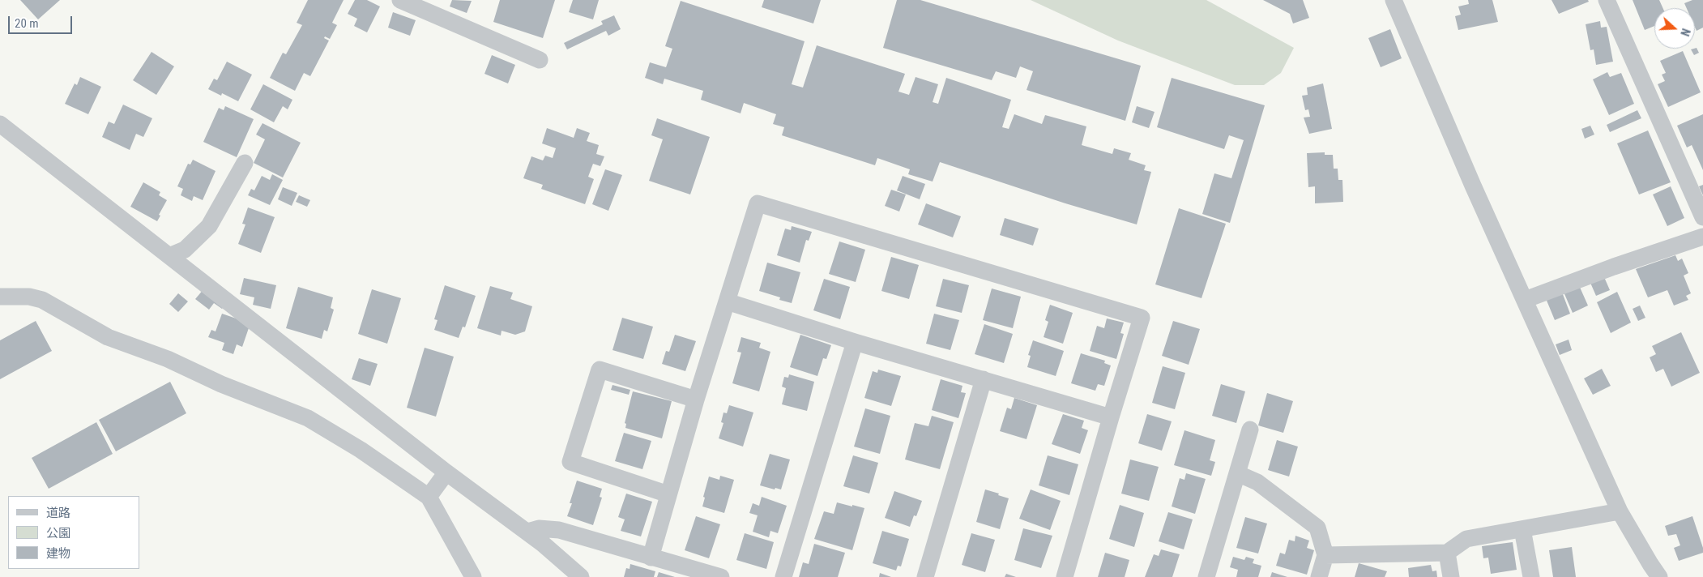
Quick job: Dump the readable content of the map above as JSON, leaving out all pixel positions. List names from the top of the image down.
{
  "legend": ["道路", "公園", "建物"],
  "scale_bar": "20 m",
  "north": "right"
}
